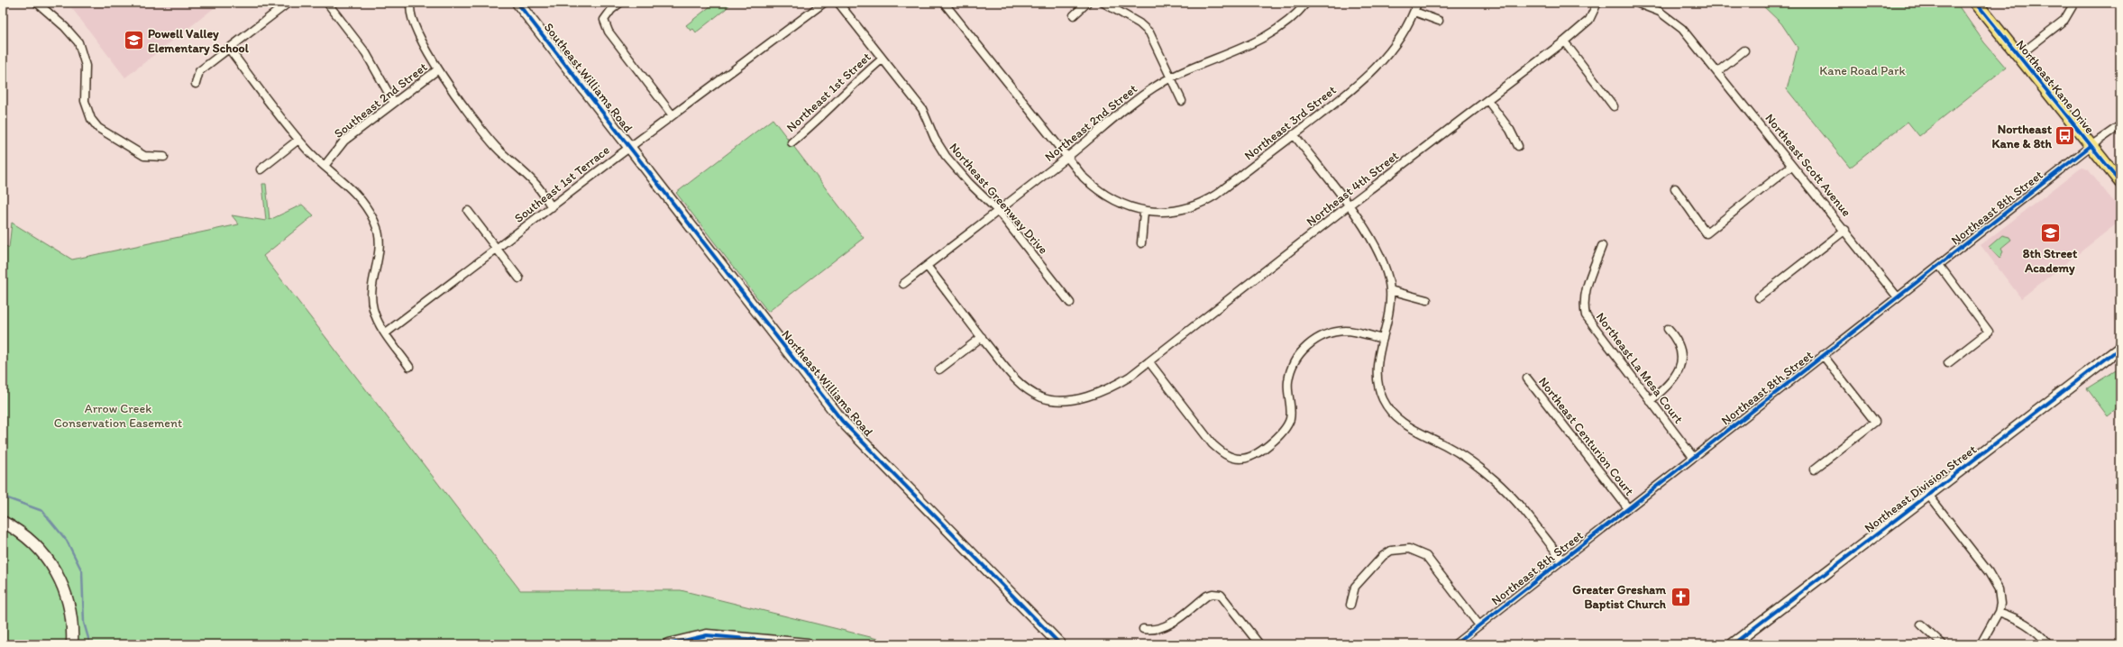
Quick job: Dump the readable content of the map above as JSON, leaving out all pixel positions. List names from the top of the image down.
{
  "streets": {
    "main road": ["Northeast Kane Drive"],
    "street": [
      "Southeast Williams Road",
      "Northeast 1st Street",
      "Southeast 2nd Street",
      "Northeast 2nd Street",
      "Northeast 3rd Street",
      "Northeast Scott Avenue",
      "Southeast 1st Terrace",
      "Northeast 4th Street",
      "Northeast Greenway Drive",
      "Northeast 8th Street",
      "Northeast La Mesa Court",
      "Northeast Williams Road",
      "Northeast Centurion Court",
      "Northeast Division Street"
    ]
  },
  "crossings": [
    ["Southeast Williams Road", "Southeast 1st Terrace"],
    ["Southeast Williams Road", "Northeast Williams Road"],
    ["Northeast Kane Drive", "Northeast 8th Street"],
    ["Northeast 1st Street", "Northeast Greenway Drive"],
    ["Northeast 2nd Street", "Northeast 3rd Street"],
    ["Northeast 2nd Street", "Northeast 4th Street"],
    ["Northeast 2nd Street", "Northeast Greenway Drive"],
    ["Northeast Scott Avenue", "Northeast 8th Street"],
    ["Southeast 1st Terrace", "Northeast Williams Road"],
    ["Northeast 8th Street", "Northeast La Mesa Court"],
    ["Northeast 8th Street", "Northeast Centurion Court"]
  ],
  "parks": ["Kane Road Park", "Arrow Creek Conservation Easement"],
  "places": {
    "school or university": ["Powell Valley Elementary School", "8th Street Academy"],
    "bus stop": ["Northeast Kane & 8th"],
    "church": ["Greater Gresham Baptist Church"]
  }
}
